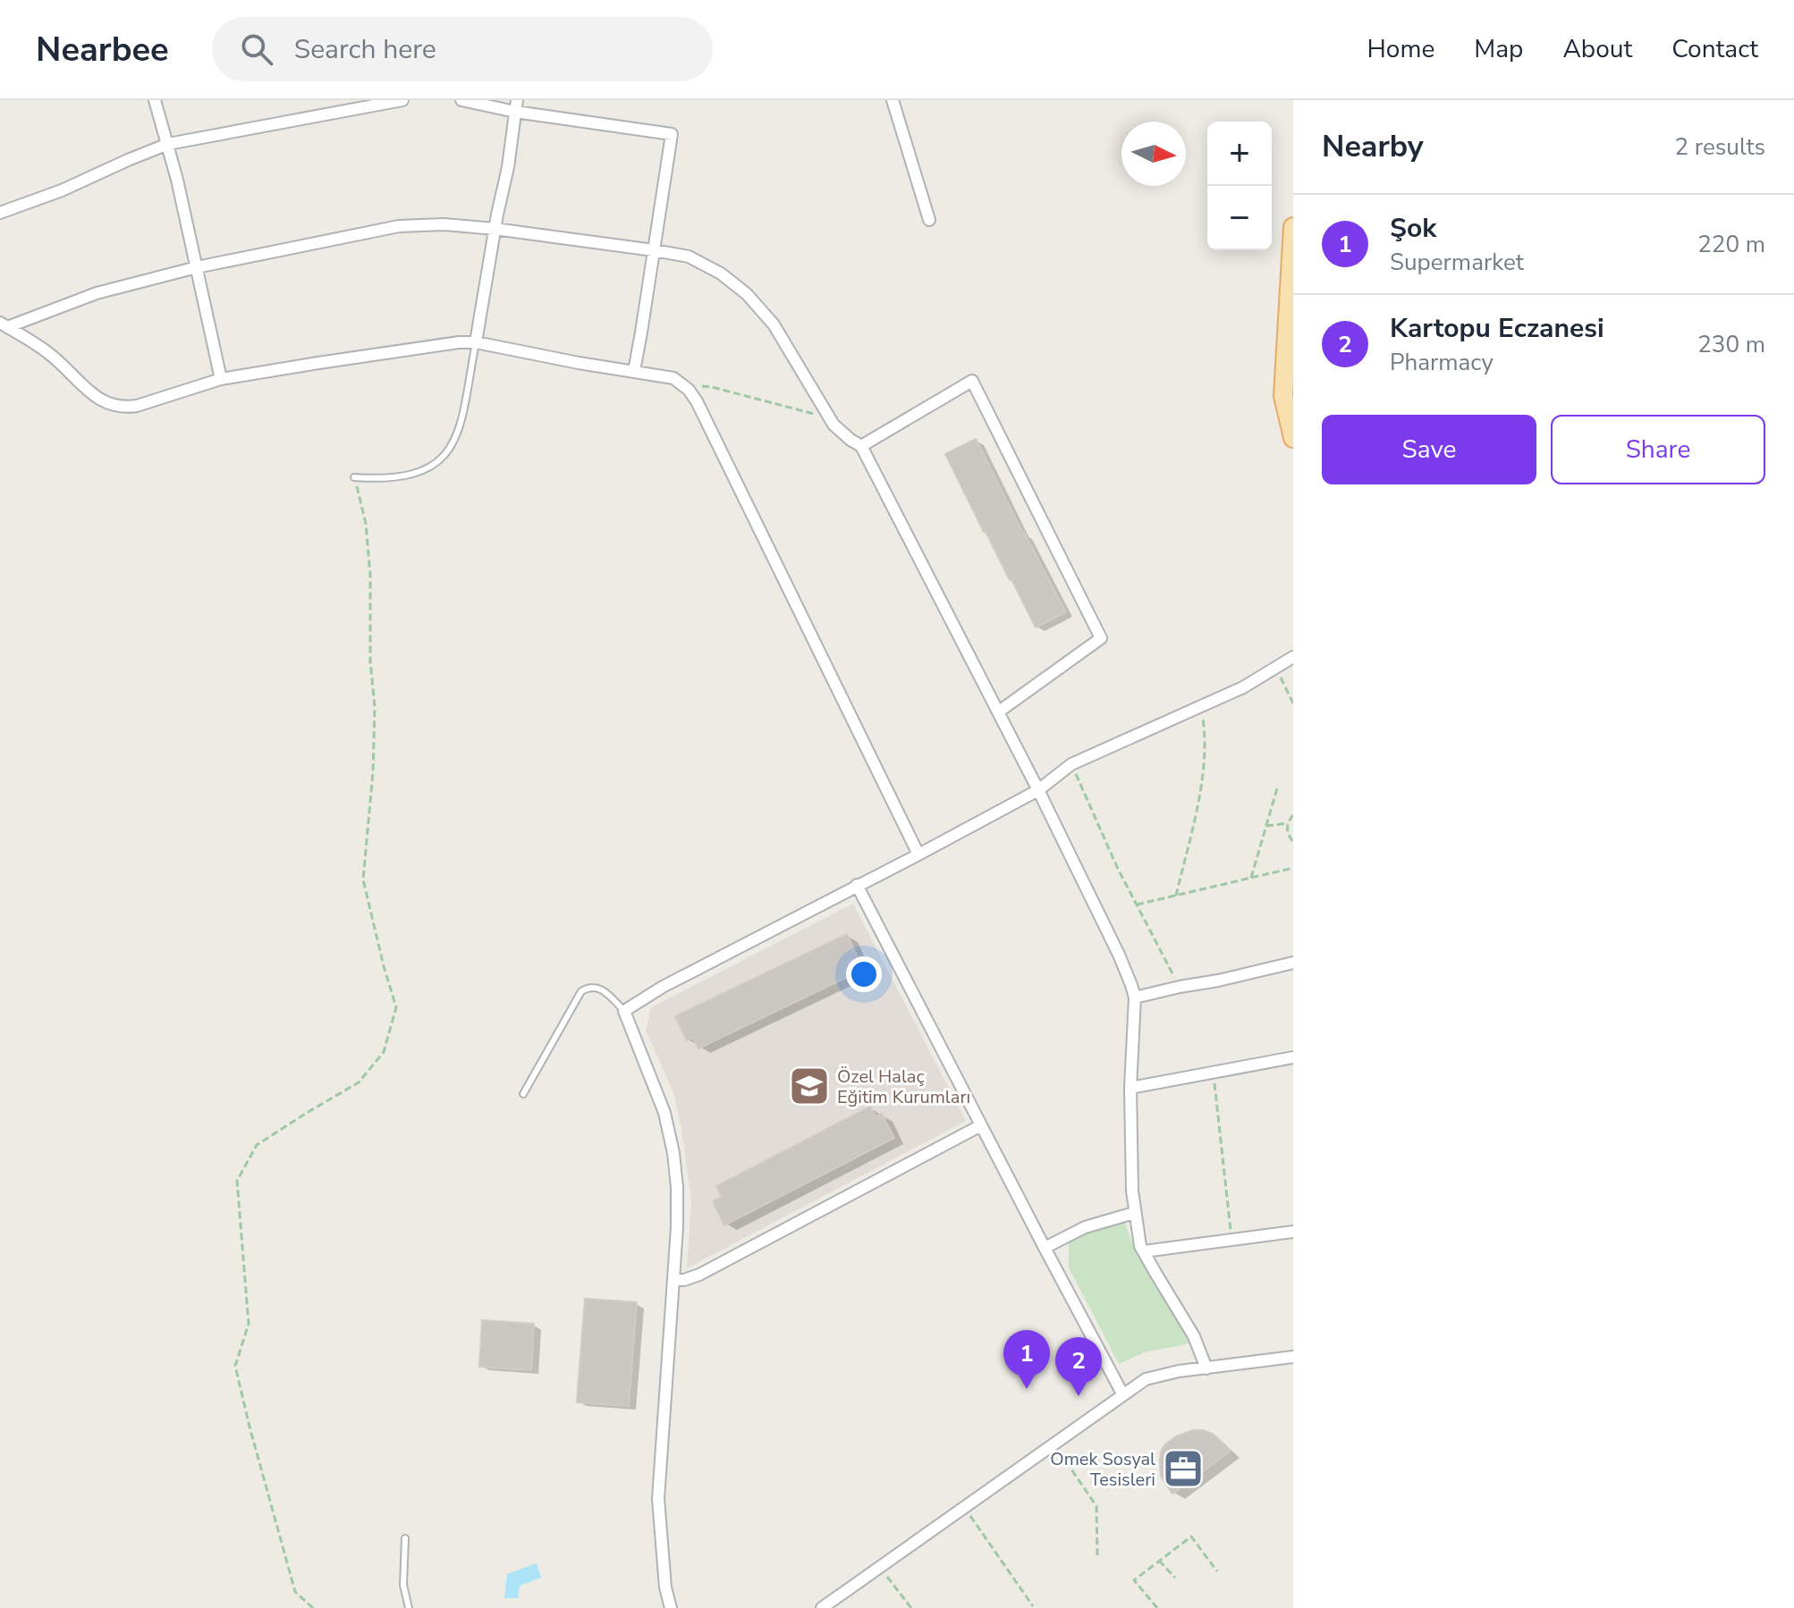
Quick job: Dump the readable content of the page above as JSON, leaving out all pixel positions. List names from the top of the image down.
{
  "places": {
    "school or university": ["Özel Halaç Eğitim Kurumları"],
    "office": ["Omek Sosyal Tesisleri"]
  },
  "north": "right",
  "page": {
    "header": "Nearbee",
    "search": "Search here",
    "nav": [
      "Home",
      "Map",
      "About",
      "Contact"
    ],
    "heading": ["Nearby", "2 results"],
    "map_buttons": ["+", "−"],
    "list": [
      {
        "mark": "1",
        "name": "Şok",
        "note": "Supermarket",
        "value": "220 m"
      },
      {
        "mark": "2",
        "name": "Kartopu Eczanesi",
        "note": "Pharmacy",
        "value": "230 m"
      }
    ],
    "buttons": ["Save", "Share"],
    "pins": ["1", "2"]
  }
}
